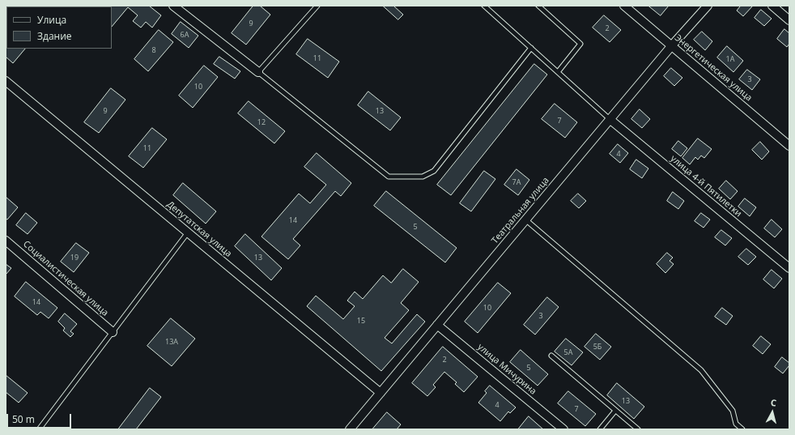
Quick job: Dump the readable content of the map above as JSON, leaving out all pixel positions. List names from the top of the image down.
{
  "streets": {
    "street": [
      "Энергетическая улица",
      "улица 4-й Пятилетки",
      "Театральная улица",
      "Депутатская улица",
      "Социалистическая улица",
      "улица Мичурина"
    ]
  },
  "crossings": [
    ["Энергетическая улица", "Театральная улица"],
    ["улица 4-й Пятилетки", "Театральная улица"],
    ["Театральная улица", "Депутатская улица"],
    ["Театральная улица", "улица Мичурина"]
  ],
  "house_numbers": [
    "9",
    "2",
    "6А",
    "8",
    "11",
    "1А",
    "3",
    "10",
    "9",
    "13",
    "7",
    "12",
    "11",
    "4",
    "7А",
    "14",
    "5",
    "19",
    "13",
    "14",
    "10",
    "3",
    "15",
    "13А",
    "5Б",
    "5А",
    "2",
    "5",
    "13",
    "4",
    "7"
  ],
  "legend": ["Улица", "Здание"],
  "scale_bar": "50 m",
  "north": "top"
}
